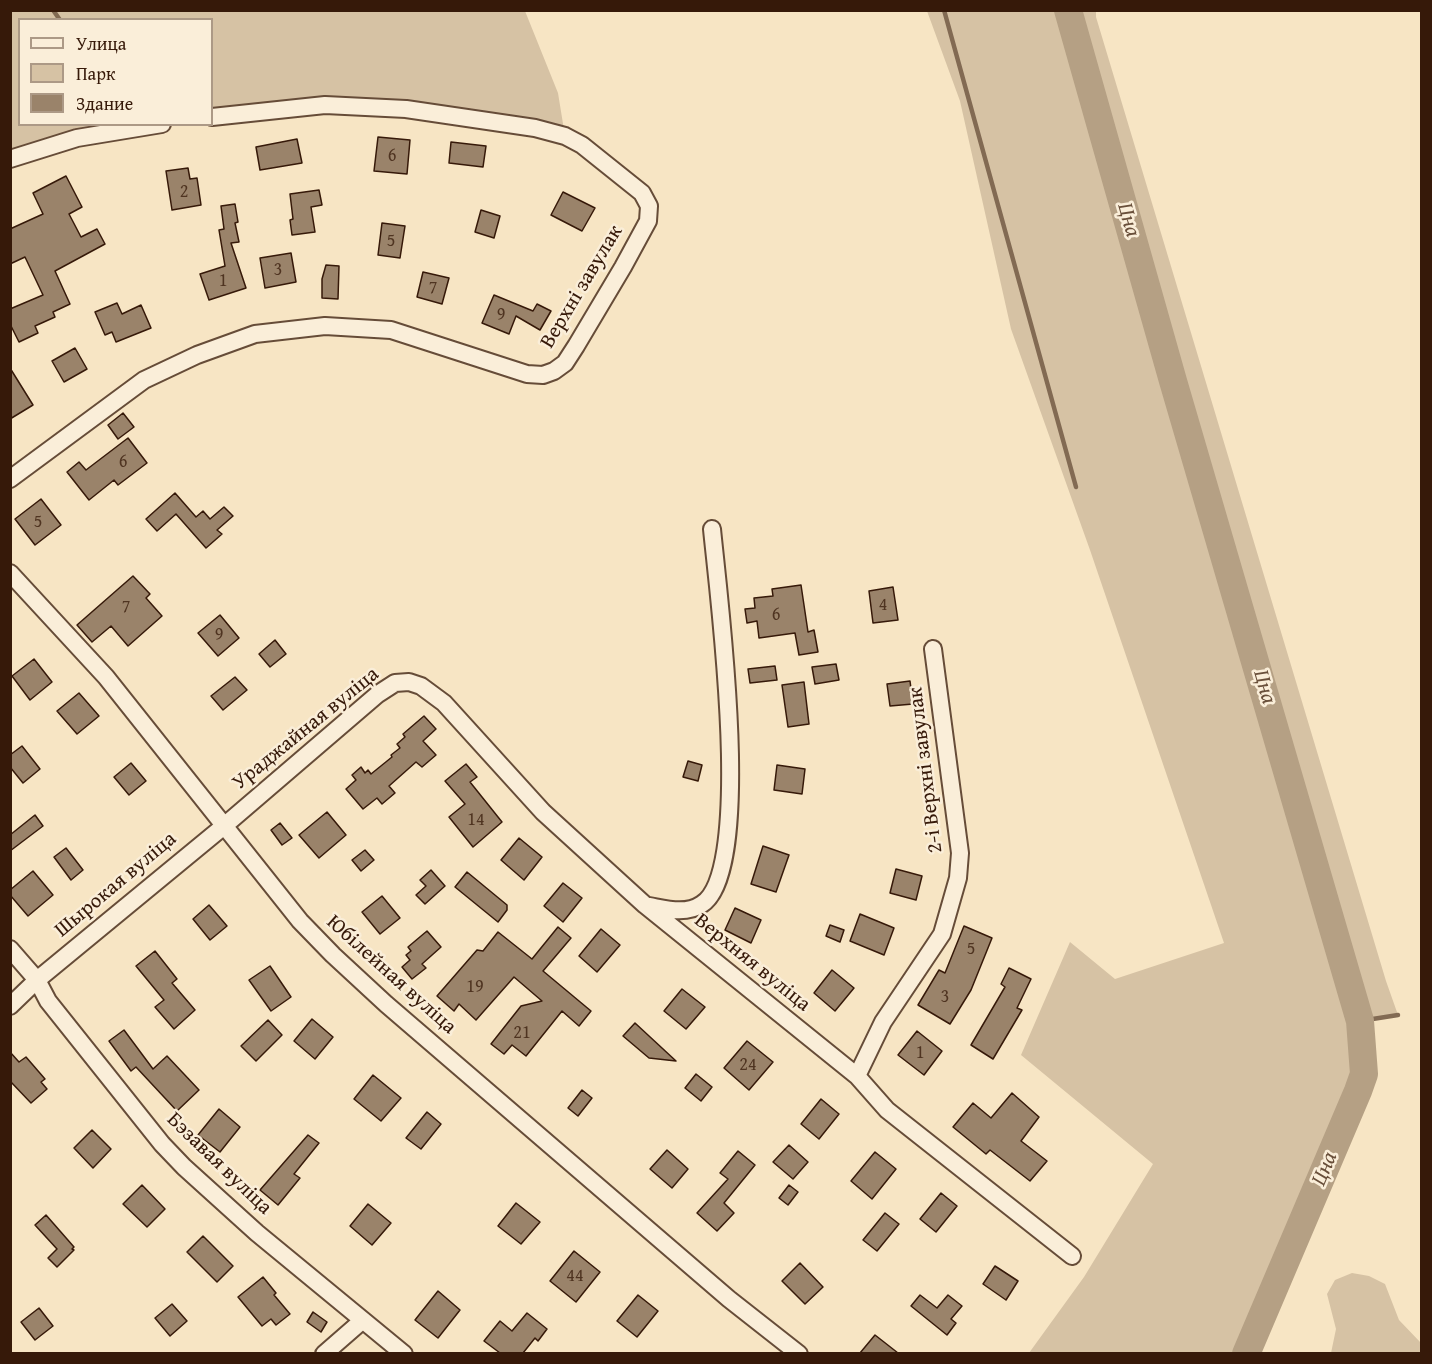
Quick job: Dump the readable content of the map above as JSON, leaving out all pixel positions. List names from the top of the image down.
{
  "streets": {
    "street": [
      "Верхні завулак",
      "Ураджайная вуліца",
      "2-і Верхні завулак",
      "Шырокая вуліца",
      "Верхняя вуліца",
      "Юбілейная вуліца",
      "Бэзавая вуліца"
    ]
  },
  "crossings": [
    ["Ураджайная вуліца", "Шырокая вуліца"],
    ["Ураджайная вуліца", "Верхняя вуліца"],
    ["Ураджайная вуліца", "Юбілейная вуліца"],
    ["2-і Верхні завулак", "Верхняя вуліца"],
    ["Шырокая вуліца", "Юбілейная вуліца"],
    ["Шырокая вуліца", "Бэзавая вуліца"]
  ],
  "water": ["Цна"],
  "house_numbers": [
    "6",
    "2",
    "5",
    "3",
    "1",
    "7",
    "9",
    "6",
    "5",
    "4",
    "7",
    "6",
    "9",
    "14",
    "5",
    "19",
    "3",
    "21",
    "1",
    "24",
    "44"
  ],
  "legend": ["Улица", "Парк", "Здание"]
}
